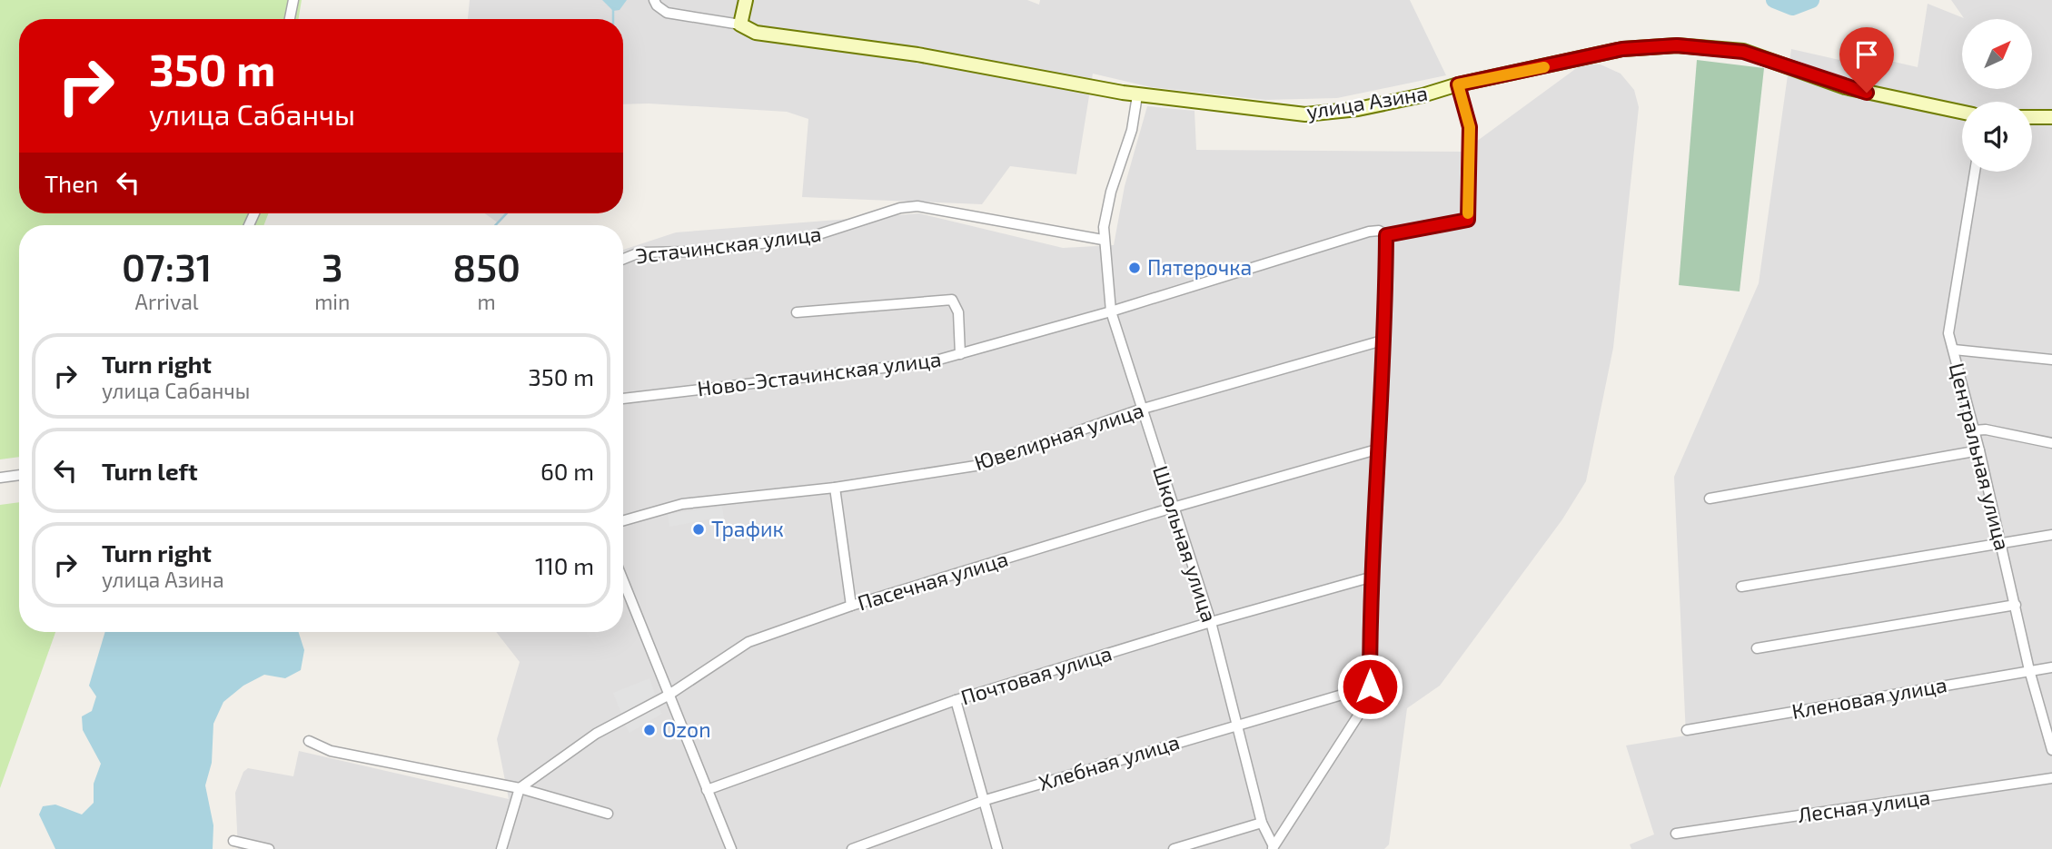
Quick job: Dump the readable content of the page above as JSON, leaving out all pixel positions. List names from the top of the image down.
{
  "streets": {
    "street": [
      "улица Азина",
      "Эстачинская улица",
      "Ново-Эстачинская улица",
      "Ювелирная улица",
      "Центральная улица",
      "Школьная улица",
      "Пасечная улица",
      "Почтовая улица",
      "Кленовая улица",
      "Хлебная улица",
      "Лесная улица"
    ]
  },
  "crossings": [
    ["улица Азина", "Ново-Эстачинская улица"],
    ["улица Азина", "Школьная улица"],
    ["Эстачинская улица", "Школьная улица"],
    ["Ново-Эстачинская улица", "Школьная улица"],
    ["Ювелирная улица", "Школьная улица"],
    ["Центральная улица", "Кленовая улица"],
    ["Школьная улица", "Пасечная улица"],
    ["Школьная улица", "Почтовая улица"],
    ["Школьная улица", "Хлебная улица"]
  ],
  "places": ["Пятерочка", "Трафик", "Ozon"],
  "north": "top right",
  "page": {
    "turn": ["350 m", "улица Сабанчы"],
    "then": "Then",
    "eta": [
      "07:31",
      "Arrival",
      "3",
      "min",
      "850",
      "m"
    ],
    "list": [
      {
        "name": "Turn right",
        "note": "улица Сабанчы",
        "value": "350 m"
      },
      {
        "name": "Turn left",
        "value": "60 m"
      },
      {
        "name": "Turn right",
        "note": "улица Азина",
        "value": "110 m"
      }
    ]
  }
}
